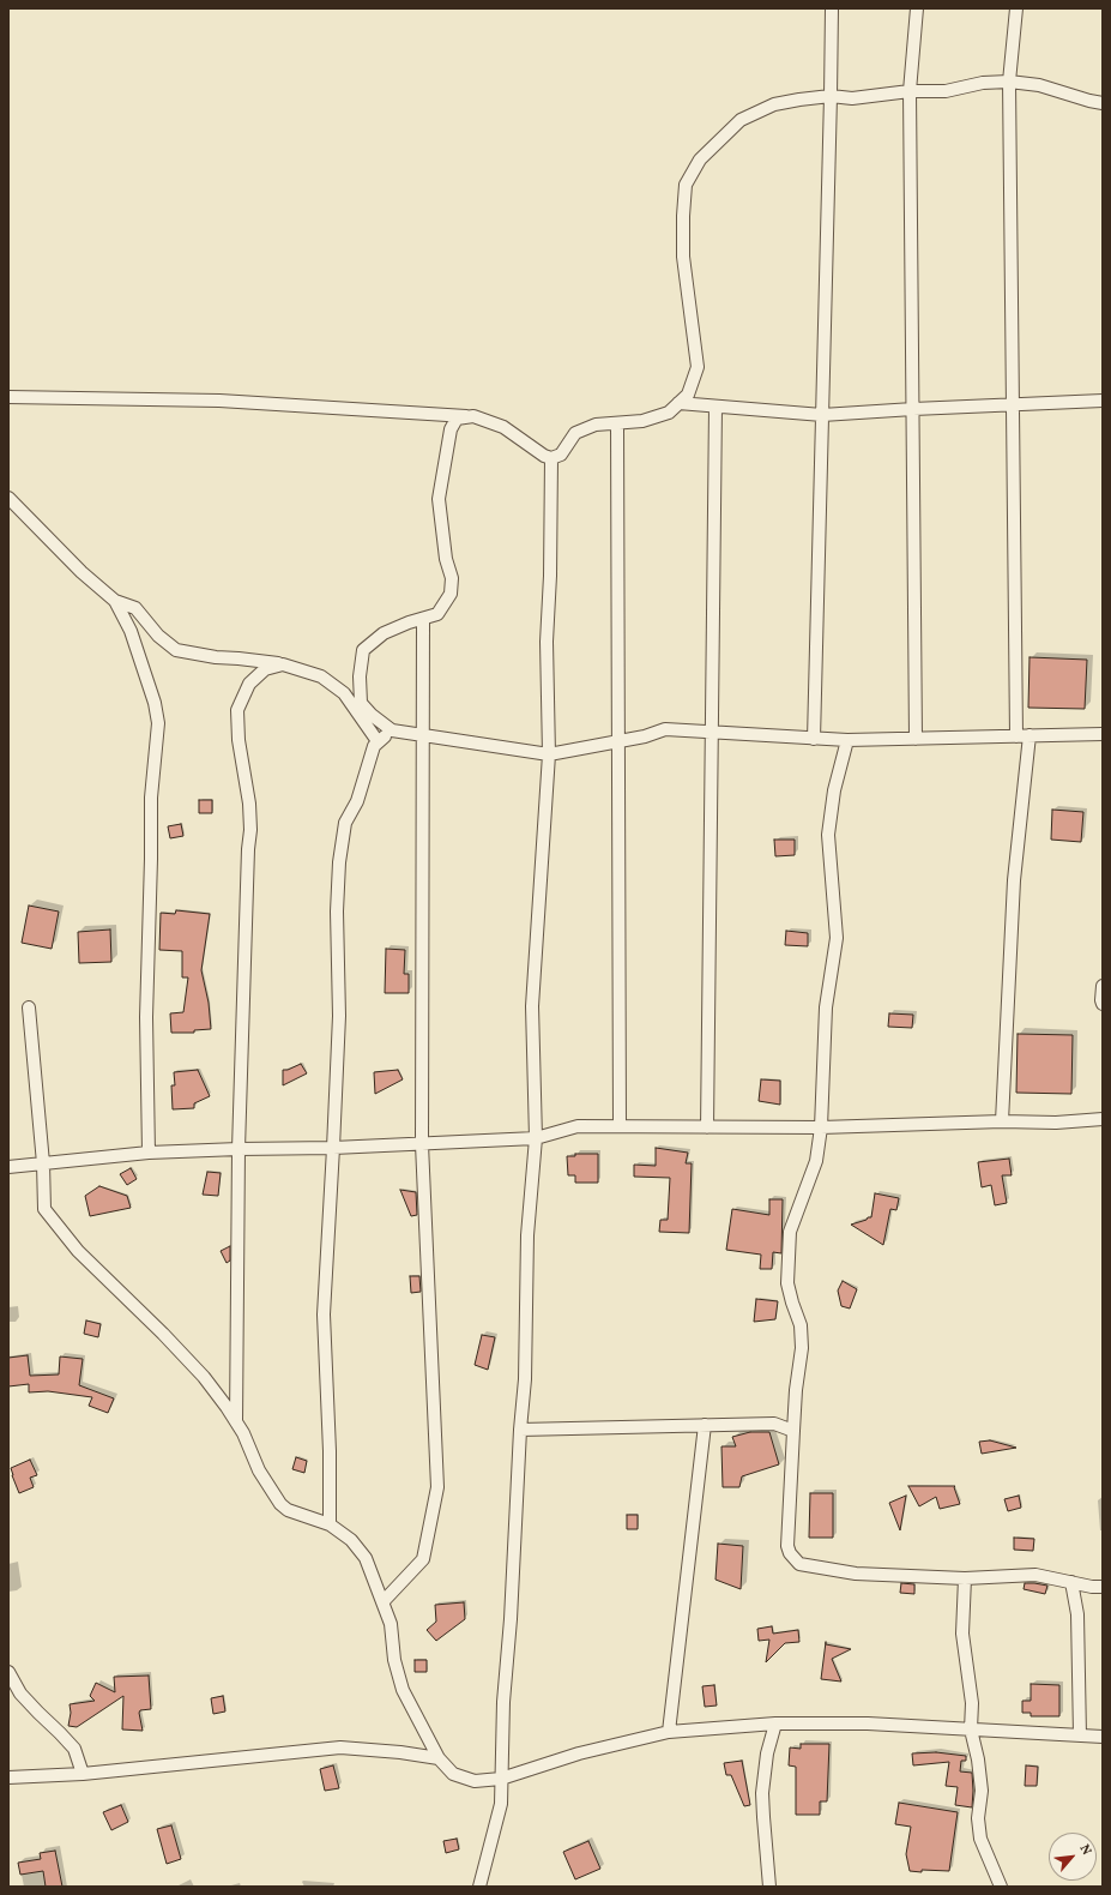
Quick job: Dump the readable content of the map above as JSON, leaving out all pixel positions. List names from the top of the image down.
{
  "north": "top right"
}
